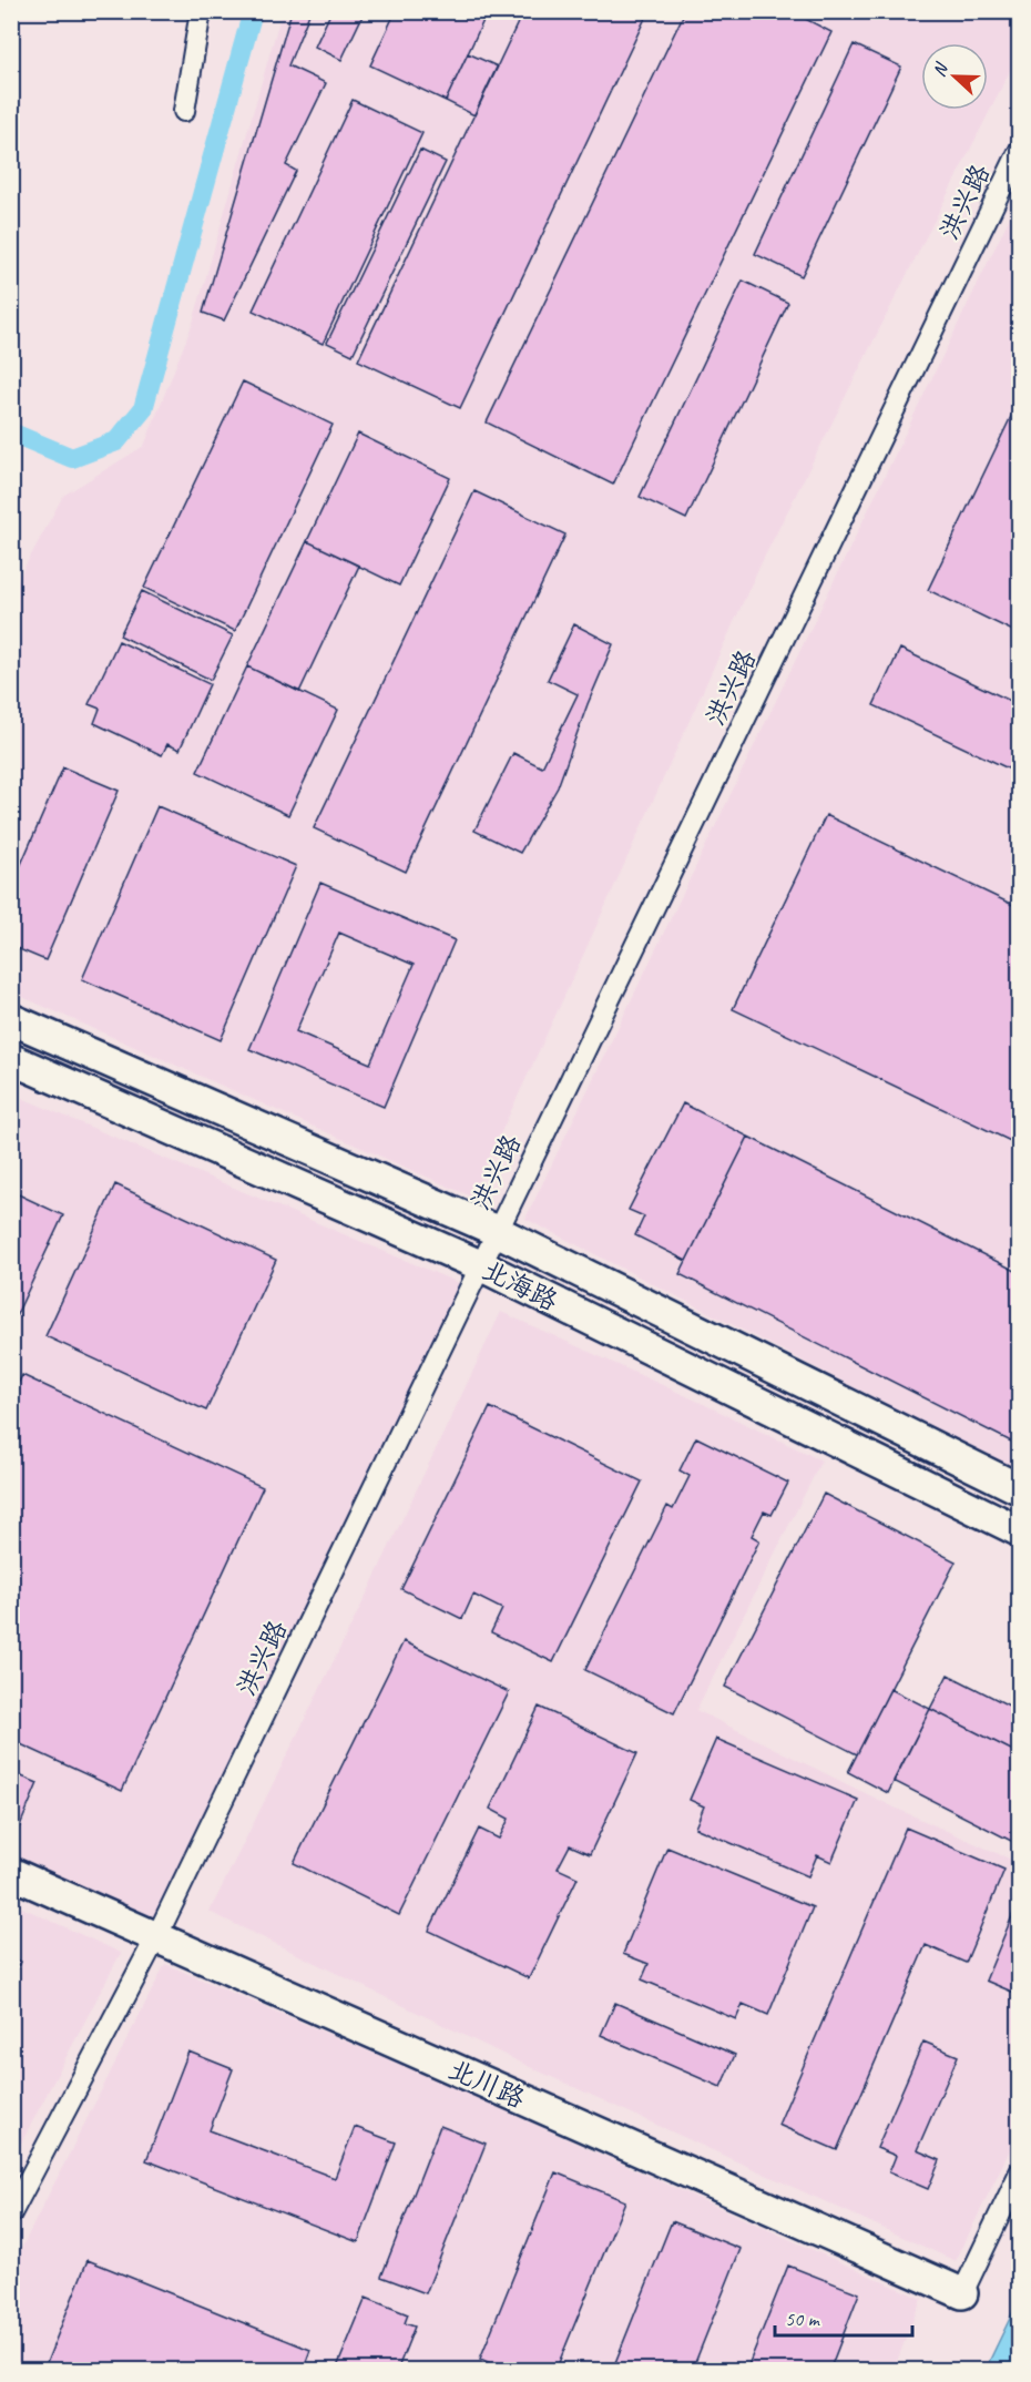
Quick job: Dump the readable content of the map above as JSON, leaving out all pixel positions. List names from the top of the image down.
{
  "streets": {
    "street": ["洪兴路", "北海路", "北川路"]
  },
  "crossings": [
    ["洪兴路", "北海路"],
    ["洪兴路", "北川路"]
  ],
  "scale_bar": "50 m",
  "north": "left"
}
